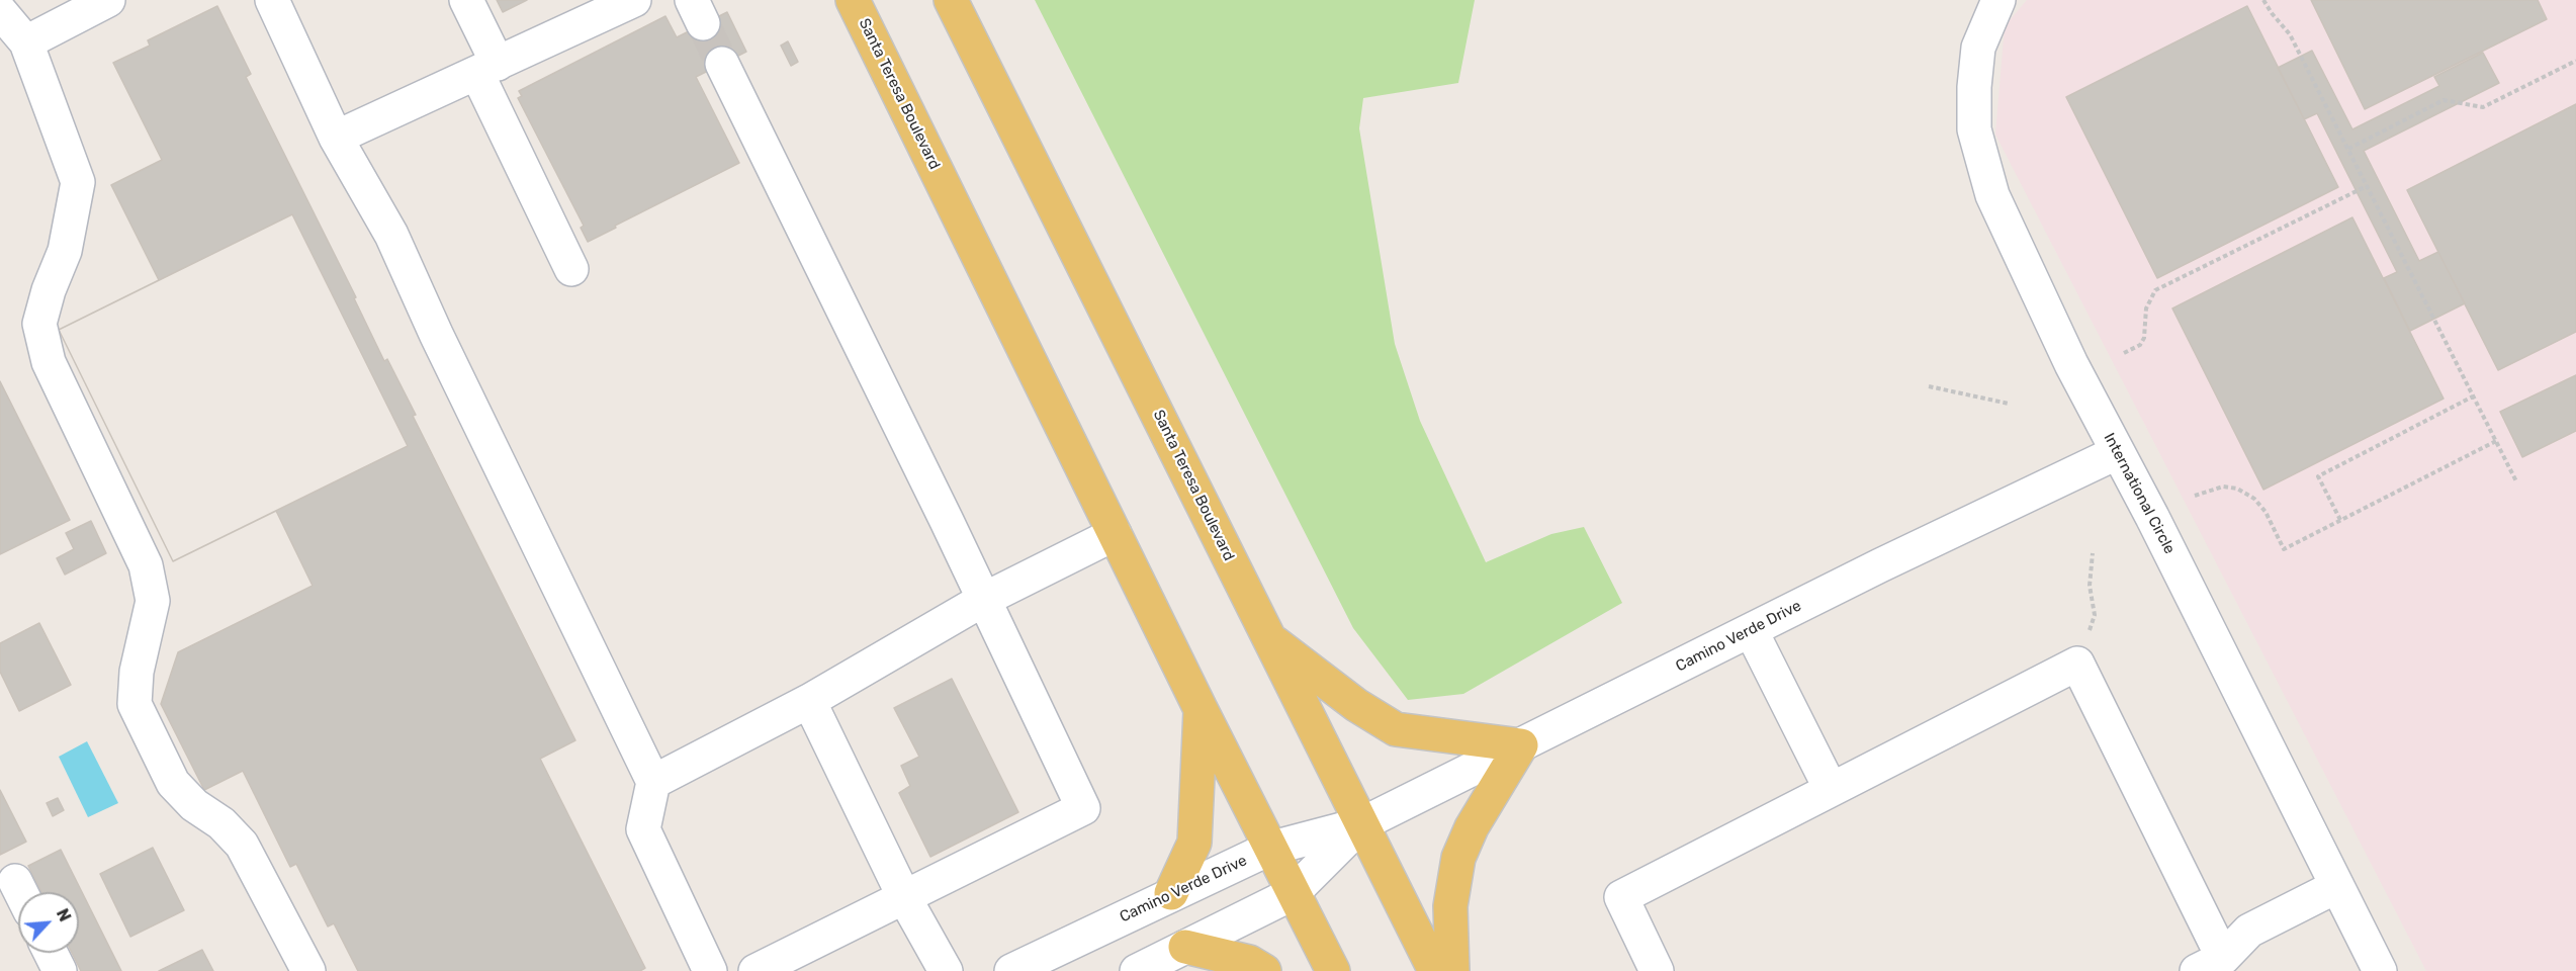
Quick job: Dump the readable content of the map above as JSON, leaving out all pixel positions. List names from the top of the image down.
{
  "streets": {
    "main road": ["Santa Teresa Boulevard"],
    "street": ["International Circle", "Camino Verde Drive"]
  },
  "crossings": [
    ["Santa Teresa Boulevard", "Camino Verde Drive"],
    ["International Circle", "Camino Verde Drive"]
  ],
  "north": "top right"
}
